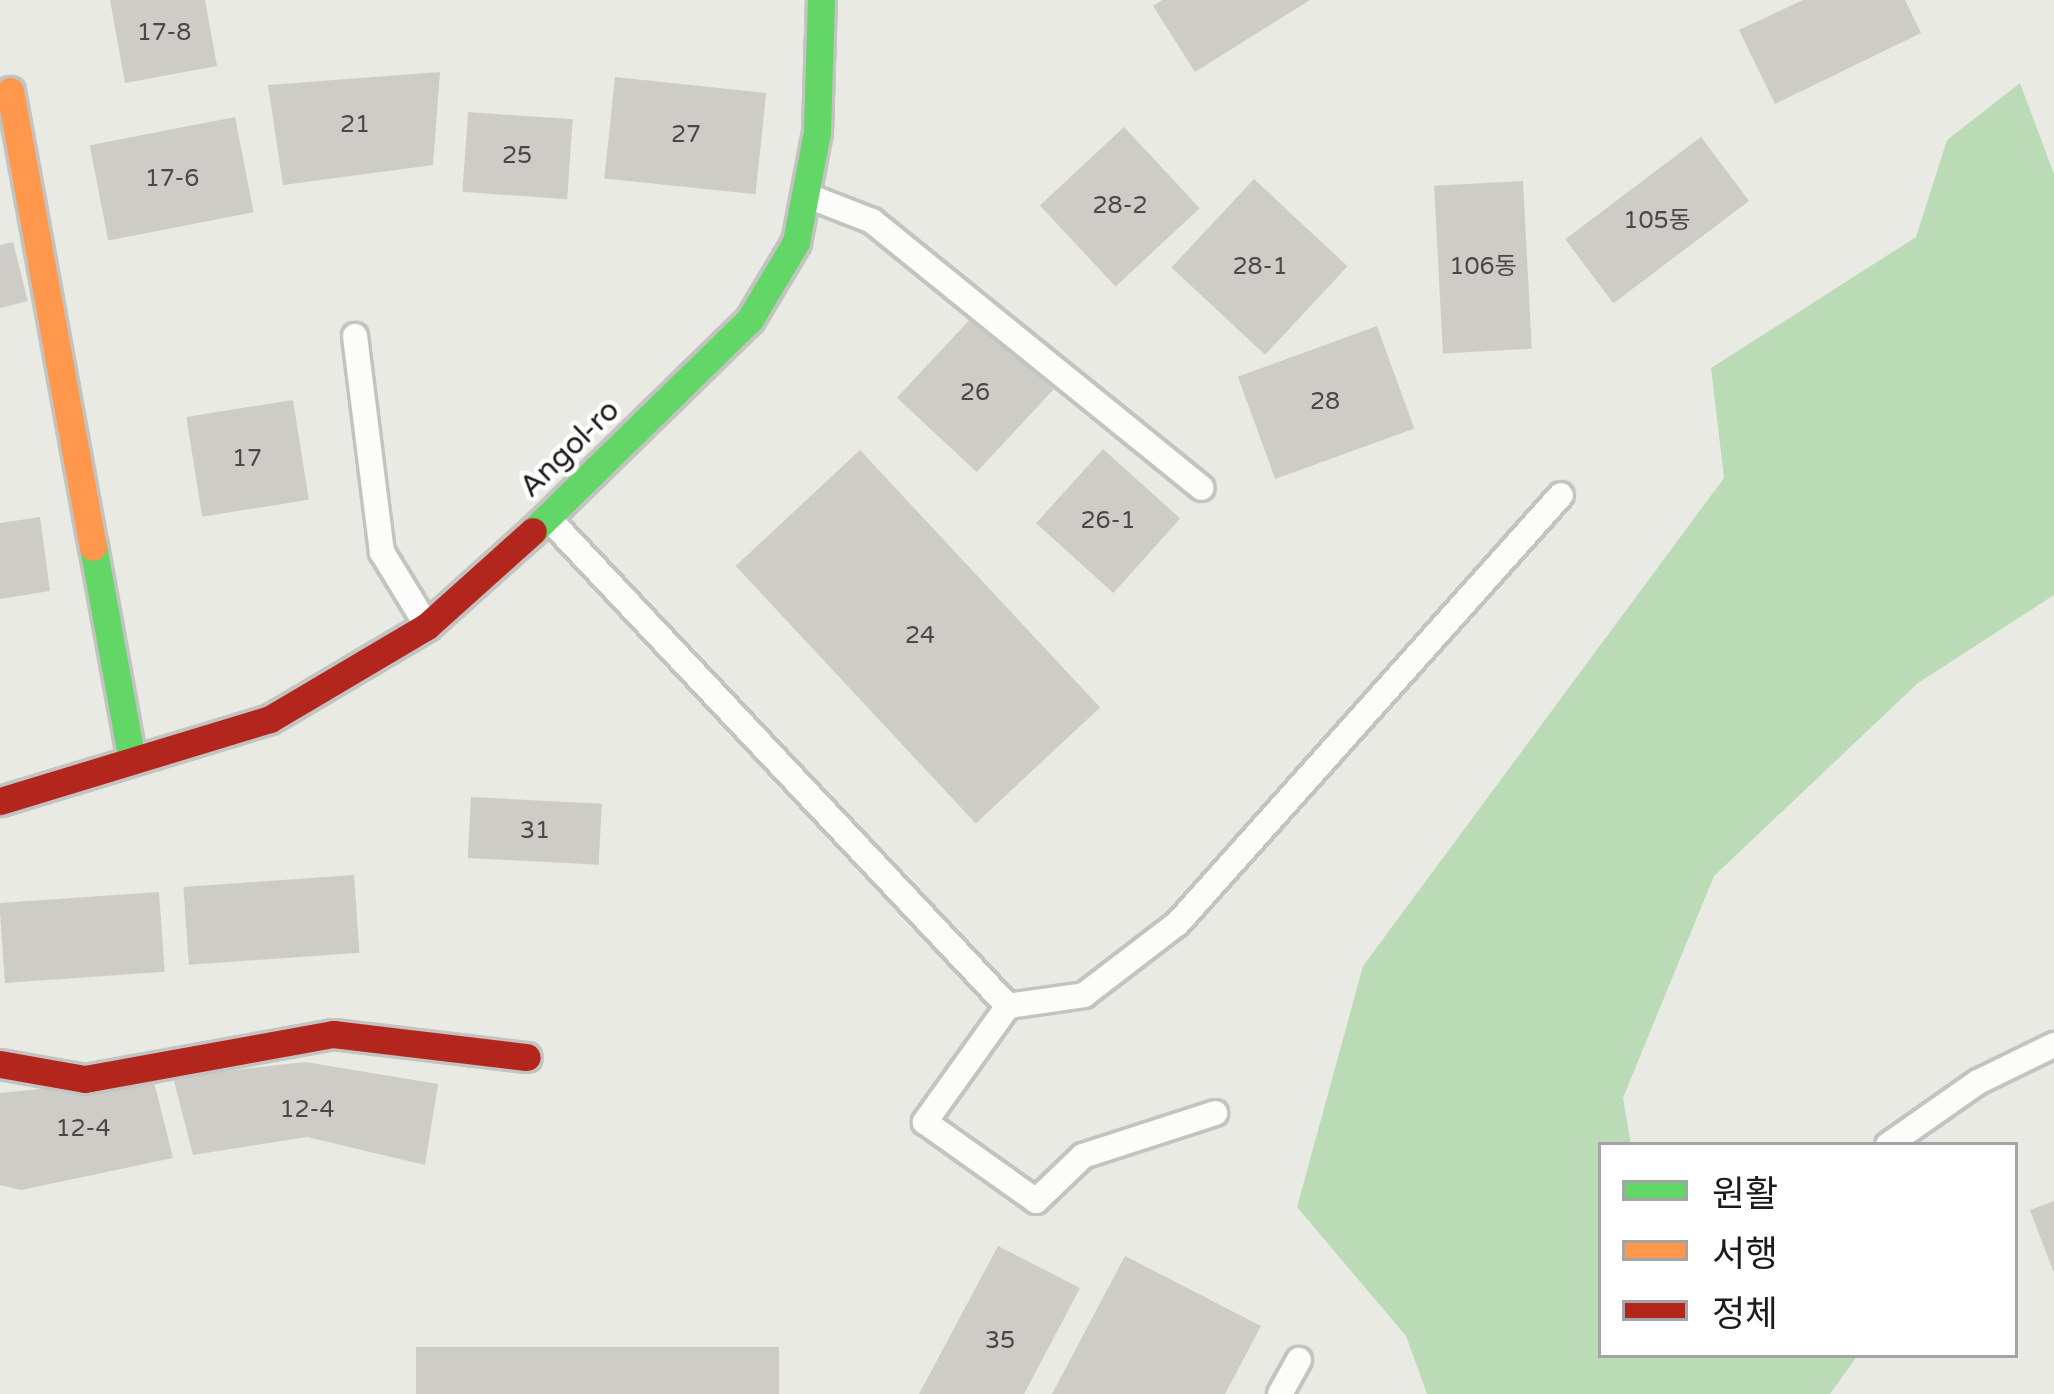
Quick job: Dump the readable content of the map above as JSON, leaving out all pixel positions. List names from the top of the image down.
{
  "streets": {
    "street": ["Angol-ro"]
  },
  "house_numbers": [
    "17-8",
    "21",
    "27",
    "25",
    "17-6",
    "28-2",
    "105동",
    "28-1",
    "106동",
    "26",
    "28",
    "17",
    "26-1",
    "24",
    "31",
    "12-4",
    "12-4",
    "35"
  ],
  "legend": ["원활", "서행", "정체"]
}
